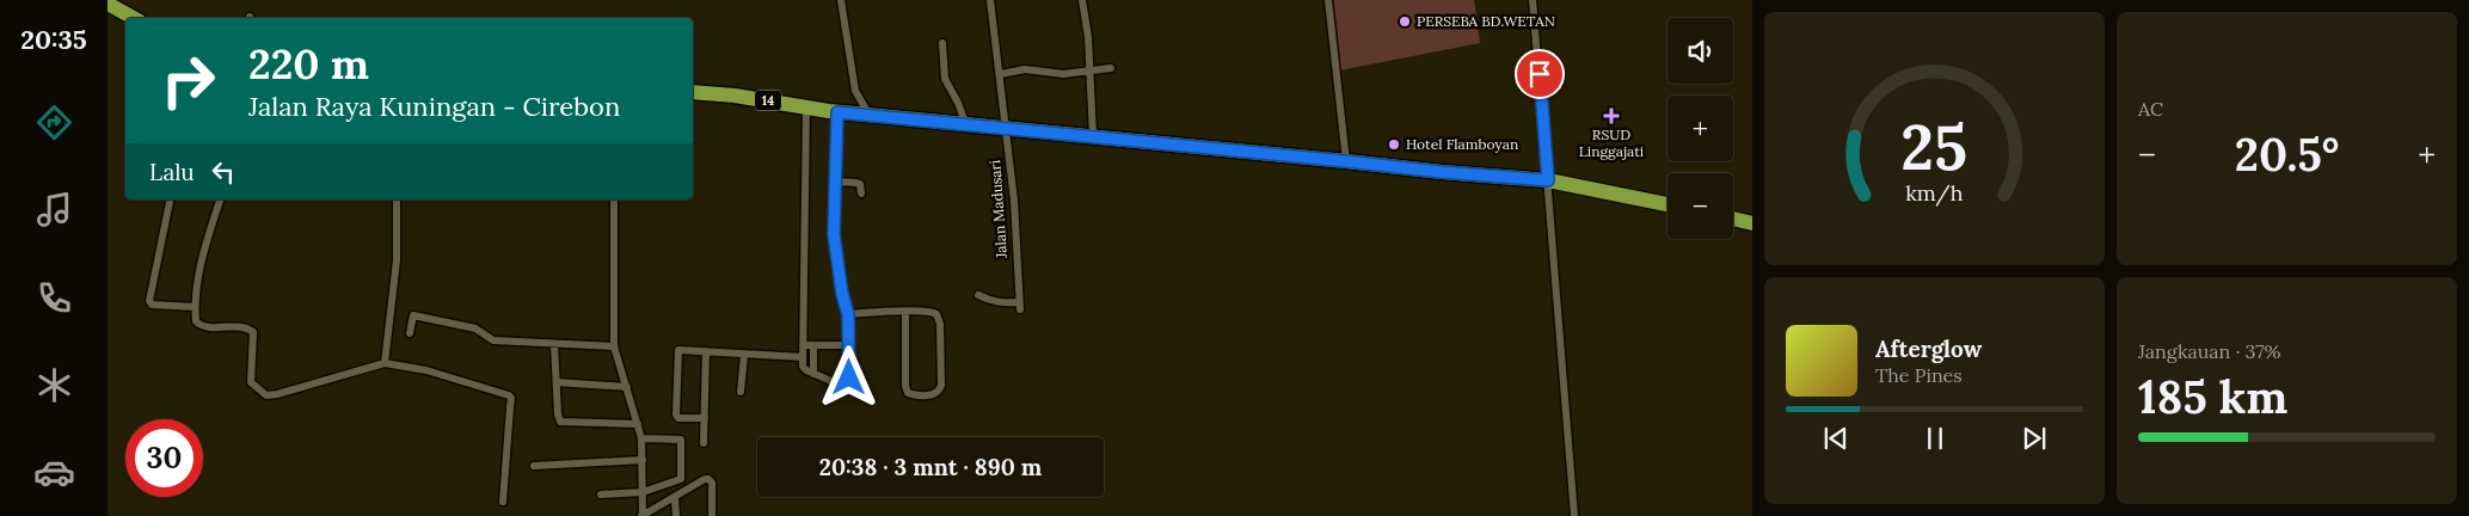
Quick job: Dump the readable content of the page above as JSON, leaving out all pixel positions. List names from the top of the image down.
{
  "streets": {
    "highway": ["14"],
    "street": ["Jalan Madusari"]
  },
  "crossings": [
    ["14", "Jalan Madusari"]
  ],
  "places": {
    "other": ["PERSEBA BD.WETAN", "Hotel Flamboyan"],
    "health": ["RSUD Linggajati"]
  },
  "page": {
    "tabs": "20:35",
    "tile": [
      "AC",
      ["Jangkauan · 37%", "185 km"]
    ],
    "map_buttons": ["+", "−"],
    "turn": ["220 m", "Jalan Raya Kuningan - Cirebon"],
    "heat": ["−", "20.5°", "+"],
    "then": "Lalu",
    "song": ["Afterglow", "The Pines"],
    "limit": "30",
    "trip": "20:38 · 3 mnt · 890 m",
    "gauge": ["25", "km/h"]
  }
}
